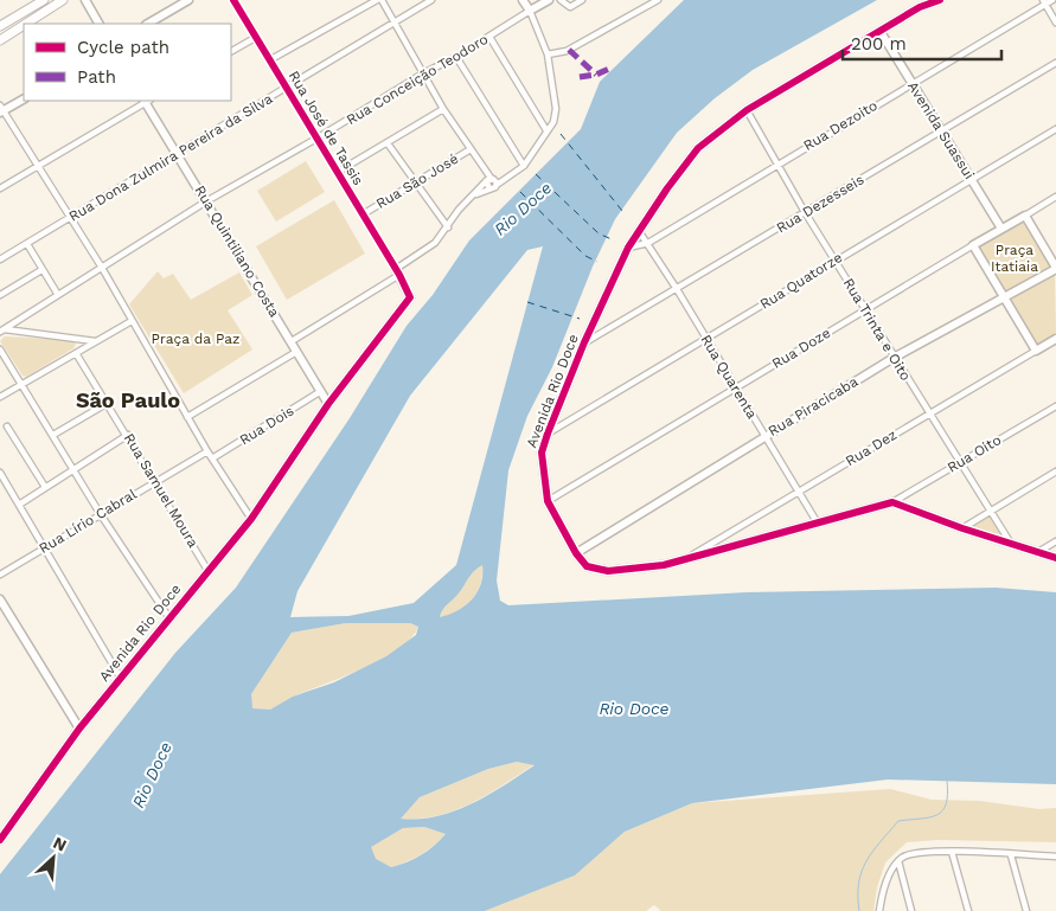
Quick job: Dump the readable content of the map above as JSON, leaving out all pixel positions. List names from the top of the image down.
{
  "streets": {
    "street": [
      "Rua Conceição Teodoro",
      "Rua Dezoito",
      "Rua José de Tassis",
      "Avenida Suassui",
      "Rua Dona Zulmira Pereira da Silva",
      "Rua São José",
      "Rua Dezesseis",
      "Rua Quintiliano Costa",
      "Rua Quatorze",
      "Rua Trinta e Oito",
      "Rua Doze",
      "Rua Quarenta",
      "Avenida Rio Doce",
      "Rua Piracicaba",
      "Rua Dois",
      "Rua Dez",
      "Rua Oito",
      "Rua Samuel Moura",
      "Rua Lírio Cabral"
    ]
  },
  "crossings": [
    ["Rua Conceição Teodoro", "Rua José de Tassis"],
    ["Rua Conceição Teodoro", "Rua Quintiliano Costa"],
    ["Rua Dezoito", "Avenida Suassui"],
    ["Rua Dezoito", "Rua Trinta e Oito"],
    ["Rua Dezoito", "Rua Quarenta"],
    ["Rua Dezoito", "Avenida Rio Doce"],
    ["Rua José de Tassis", "Rua Dona Zulmira Pereira da Silva"],
    ["Rua José de Tassis", "Rua São José"],
    ["Rua José de Tassis", "Avenida Rio Doce"],
    ["Avenida Suassui", "Rua Dezesseis"],
    ["Avenida Suassui", "Rua Quatorze"],
    ["Avenida Suassui", "Rua Doze"],
    ["Avenida Suassui", "Avenida Rio Doce"],
    ["Rua Dona Zulmira Pereira da Silva", "Rua Quintiliano Costa"],
    ["Rua Dezesseis", "Rua Trinta e Oito"],
    ["Rua Dezesseis", "Rua Quarenta"],
    ["Rua Dezesseis", "Avenida Rio Doce"],
    ["Rua Quintiliano Costa", "Avenida Rio Doce"],
    ["Rua Quintiliano Costa", "Rua Dois"],
    ["Rua Quatorze", "Rua Trinta e Oito"],
    ["Rua Quatorze", "Rua Quarenta"],
    ["Rua Quatorze", "Avenida Rio Doce"],
    ["Rua Trinta e Oito", "Rua Doze"],
    ["Rua Trinta e Oito", "Avenida Rio Doce"],
    ["Rua Trinta e Oito", "Rua Piracicaba"],
    ["Rua Trinta e Oito", "Rua Dez"],
    ["Rua Trinta e Oito", "Rua Oito"],
    ["Rua Doze", "Rua Quarenta"],
    ["Rua Doze", "Avenida Rio Doce"],
    ["Rua Quarenta", "Avenida Rio Doce"],
    ["Rua Quarenta", "Rua Piracicaba"],
    ["Rua Quarenta", "Rua Dez"],
    ["Avenida Rio Doce", "Rua Piracicaba"],
    ["Avenida Rio Doce", "Rua Dez"],
    ["Avenida Rio Doce", "Rua Oito"],
    ["Avenida Rio Doce", "Rua Samuel Moura"],
    ["Rua Samuel Moura", "Rua Lírio Cabral"]
  ],
  "districts": ["São Paulo"],
  "water": ["Rio Doce"],
  "parks": ["Praça Itatiaia", "Praça da Paz"],
  "legend": ["Cycle path", "Path"],
  "scale_bar": "200 m",
  "north": "top right"
}
